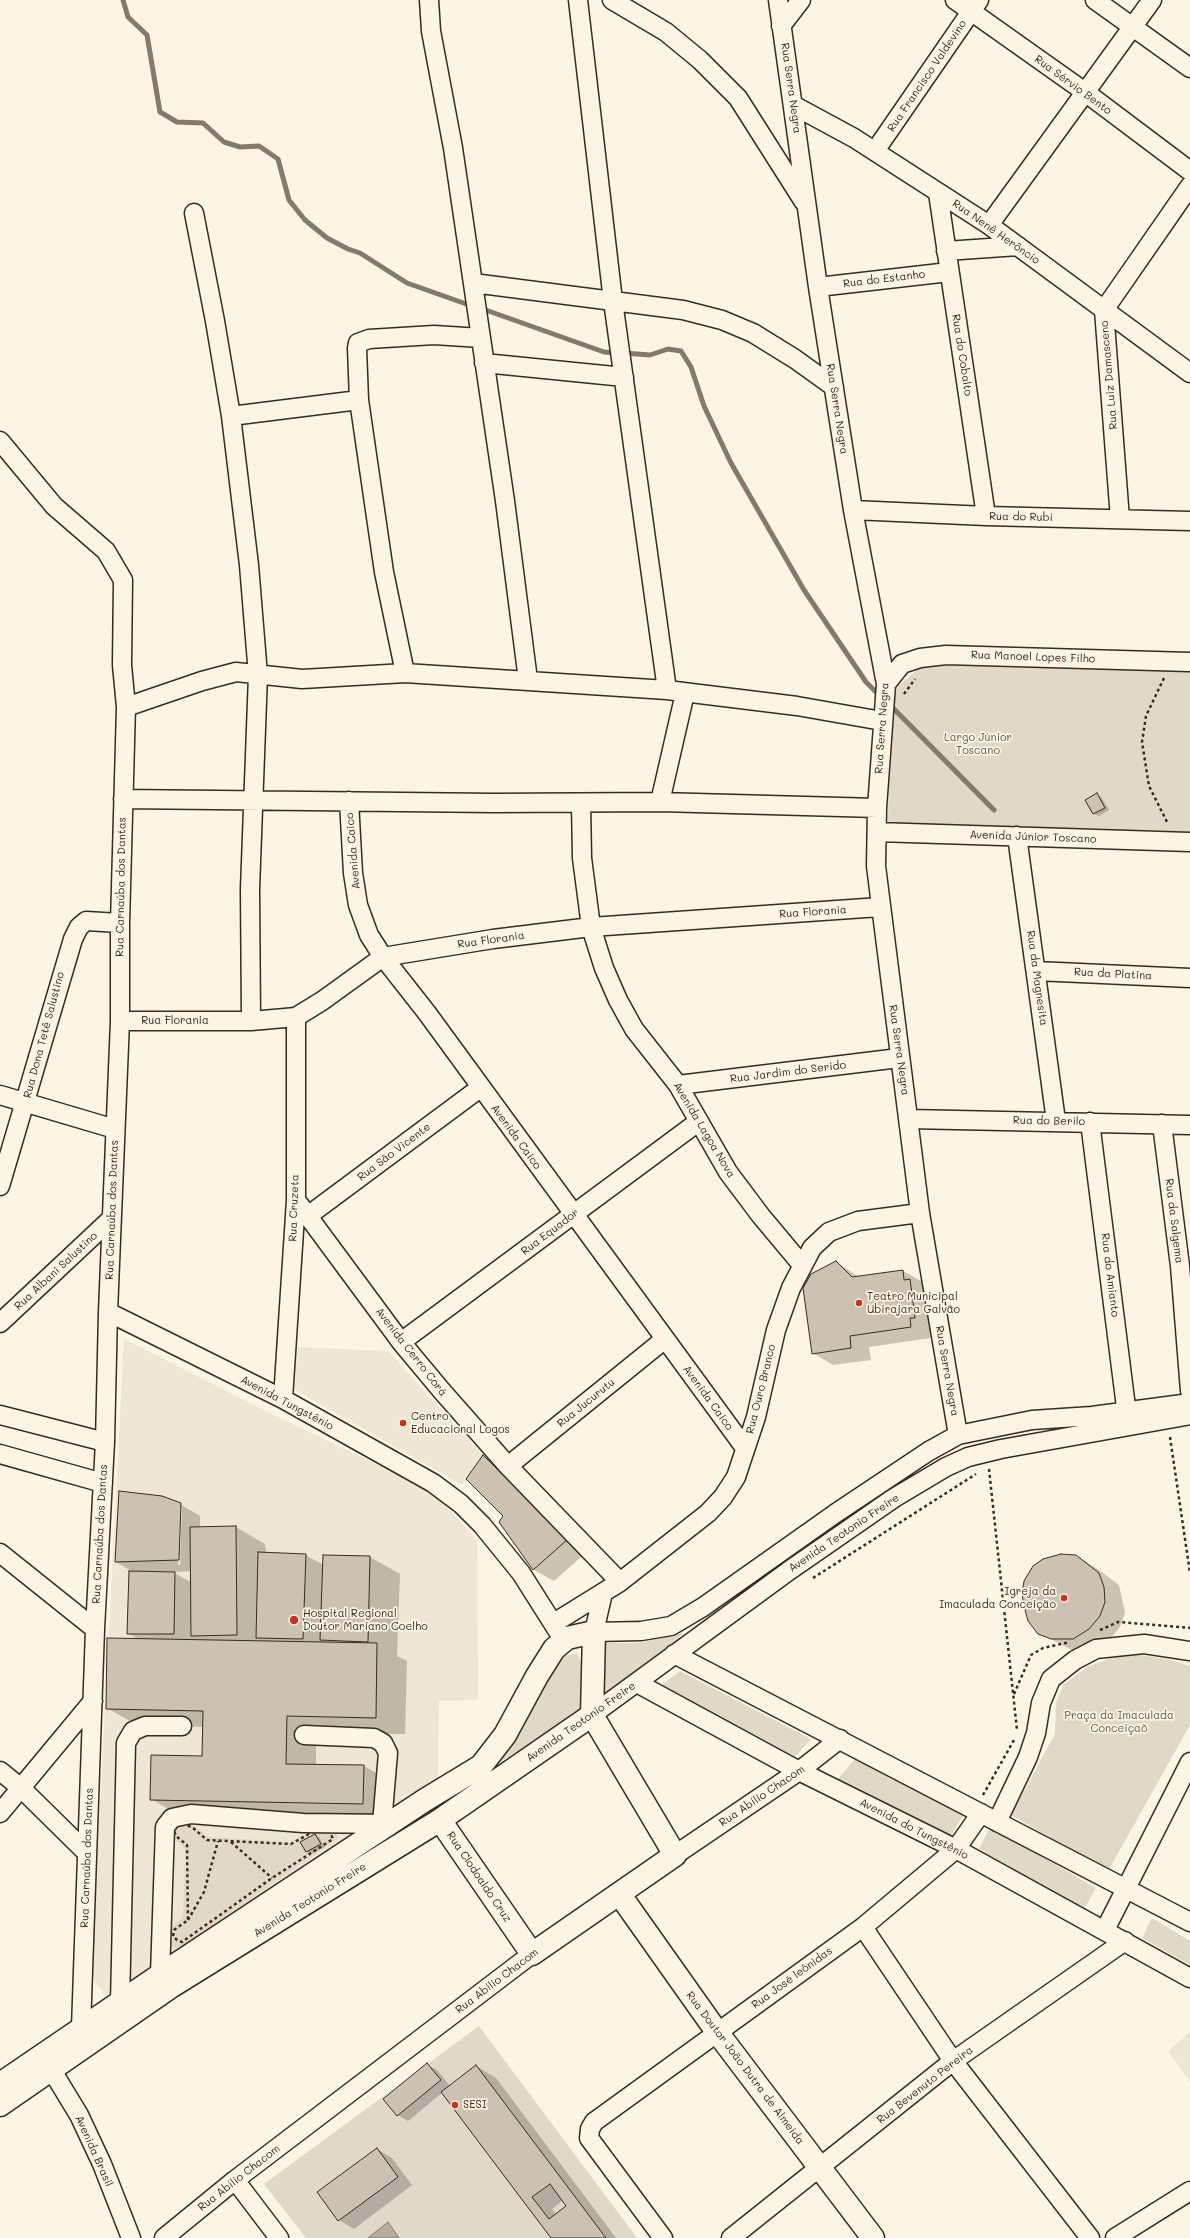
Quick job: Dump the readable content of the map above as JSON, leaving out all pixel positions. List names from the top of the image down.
{
  "streets": {
    "main road": [
      "Avenida Teotonio Freire",
      "Rua Abílio Chacom",
      "Rua Clodoaldo Cruz",
      "Rua Doutor João Dutra de Almeida"
    ],
    "street": [
      "Rua Francisco Valdevino",
      "Rua Sérvio Bento",
      "Rua Serra Negra",
      "Rua Nenê Herôncio",
      "Rua do Estanho",
      "Rua do Cobalto",
      "Rua Luiz Damasceno",
      "Rua do Rubi",
      "Rua Manoel Lopes Filho",
      "Avenida Júnior Toscano",
      "Avenida Caico",
      "Rua Carnaúba dos Dantas",
      "Rua Florania",
      "Rua da Platina",
      "Rua da Magnesita",
      "Rua Dona Tetê Salustino",
      "Rua Jardim do Serido",
      "Rua do Berilo",
      "Avenida Lagoa Nova",
      "Rua São Vicente",
      "Rua Cruzeta",
      "Rua da Salgema",
      "Rua Equador",
      "Rua Albani Salustino",
      "Rua do Amianto",
      "Avenida Cerro Corá",
      "Rua Ouro Branco",
      "Avenida Tungstênio",
      "Rua Jucurutu",
      "Avenida do Tungstênio",
      "Rua José leônidas",
      "Rua Bevenuto Pereira",
      "Avenida Brasil"
    ]
  },
  "crossings": [
    ["Rua Francisco Valdevino", "Rua Sérvio Bento"],
    ["Rua Francisco Valdevino", "Rua Nenê Herôncio"],
    ["Rua Serra Negra", "Rua Nenê Herôncio"],
    ["Rua Serra Negra", "Rua do Estanho"],
    ["Rua Serra Negra", "Rua do Rubi"],
    ["Rua Serra Negra", "Rua Manoel Lopes Filho"],
    ["Rua Serra Negra", "Avenida Júnior Toscano"],
    ["Rua Serra Negra", "Rua Florania"],
    ["Rua Serra Negra", "Rua Jardim do Serido"],
    ["Rua Serra Negra", "Rua do Berilo"],
    ["Rua Serra Negra", "Rua Ouro Branco"],
    ["Rua Serra Negra", "Avenida Teotonio Freire"],
    ["Rua Nenê Herôncio", "Rua do Cobalto"],
    ["Rua Nenê Herôncio", "Rua Luiz Damasceno"],
    ["Rua do Estanho", "Rua do Cobalto"],
    ["Rua do Cobalto", "Rua do Rubi"],
    ["Rua Luiz Damasceno", "Rua do Rubi"],
    ["Avenida Júnior Toscano", "Rua da Magnesita"],
    ["Avenida Caico", "Rua Florania"],
    ["Avenida Caico", "Rua São Vicente"],
    ["Avenida Caico", "Rua Equador"],
    ["Avenida Caico", "Rua Ouro Branco"],
    ["Avenida Caico", "Rua Jucurutu"],
    ["Rua Carnaúba dos Dantas", "Rua Florania"],
    ["Rua Carnaúba dos Dantas", "Rua Dona Tetê Salustino"],
    ["Rua Carnaúba dos Dantas", "Rua Albani Salustino"],
    ["Rua Carnaúba dos Dantas", "Avenida Tungstênio"],
    ["Rua Carnaúba dos Dantas", "Avenida Teotonio Freire"],
    ["Rua Florania", "Avenida Lagoa Nova"],
    ["Rua Florania", "Rua Cruzeta"],
    ["Rua da Platina", "Rua da Magnesita"],
    ["Rua da Magnesita", "Rua do Berilo"],
    ["Rua Jardim do Serido", "Avenida Lagoa Nova"],
    ["Rua do Berilo", "Rua da Salgema"],
    ["Rua do Berilo", "Rua do Amianto"],
    ["Avenida Lagoa Nova", "Rua Equador"],
    ["Avenida Lagoa Nova", "Rua Ouro Branco"],
    ["Rua São Vicente", "Avenida Cerro Corá"],
    ["Rua Cruzeta", "Avenida Cerro Corá"],
    ["Rua Cruzeta", "Avenida Tungstênio"],
    ["Rua Equador", "Avenida Cerro Corá"],
    ["Rua do Amianto", "Avenida Teotonio Freire"],
    ["Avenida Cerro Corá", "Rua Ouro Branco"],
    ["Avenida Cerro Corá", "Rua Jucurutu"],
    ["Rua Ouro Branco", "Avenida Tungstênio"],
    ["Rua Ouro Branco", "Avenida Teotonio Freire"],
    ["Avenida Tungstênio", "Avenida Teotonio Freire"],
    ["Avenida Teotonio Freire", "Avenida do Tungstênio"],
    ["Avenida Teotonio Freire", "Rua Clodoaldo Cruz"],
    ["Avenida Teotonio Freire", "Avenida Brasil"],
    ["Rua Abílio Chacom", "Avenida do Tungstênio"],
    ["Rua Abílio Chacom", "Rua Clodoaldo Cruz"],
    ["Rua Abílio Chacom", "Rua Doutor João Dutra de Almeida"],
    ["Avenida do Tungstênio", "Rua José leônidas"],
    ["Avenida do Tungstênio", "Rua Bevenuto Pereira"],
    ["Rua José leônidas", "Rua Doutor João Dutra de Almeida"],
    ["Rua Doutor João Dutra de Almeida", "Rua Bevenuto Pereira"]
  ],
  "parks": ["Largo Júnior Toscano", "Praça da Imaculada Conceiçaõ"],
  "places": [
    "Teatro Municipal Ubirajara Galvão",
    "Centro Educacional Logos",
    "Igreja da Imaculada Conceição",
    "Hospital Regional Doutor Mariano Coelho",
    "SESI"
  ]
}
